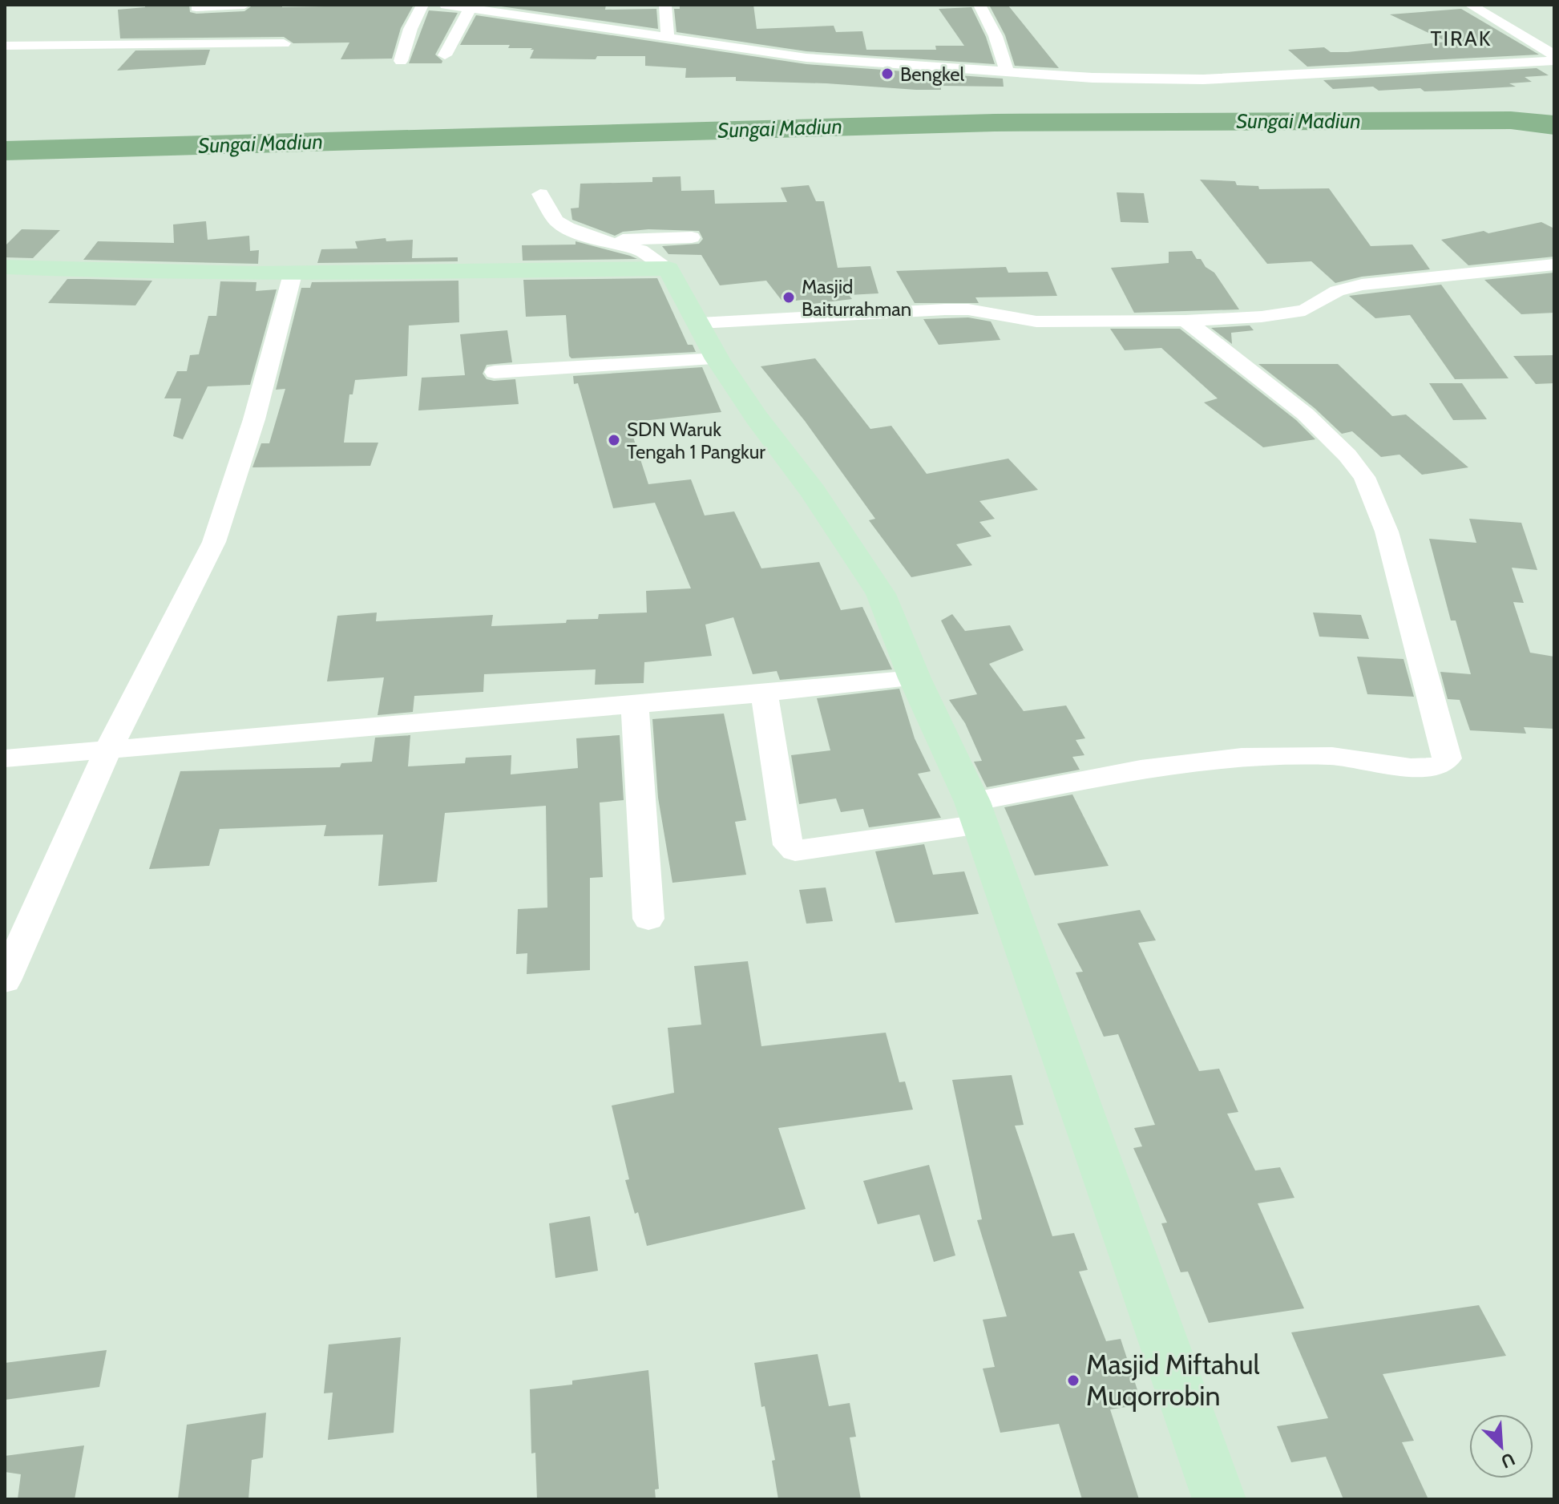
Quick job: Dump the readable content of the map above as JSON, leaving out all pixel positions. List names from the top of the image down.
{
  "districts": ["TIRAK"],
  "water": ["Sungai Madiun"],
  "places": [
    "Bengkel",
    "Masjid Baiturrahman",
    "SDN Waruk Tengah 1 Pangkur",
    "Masjid Miftahul Muqorrobin"
  ],
  "north": "bottom right"
}
